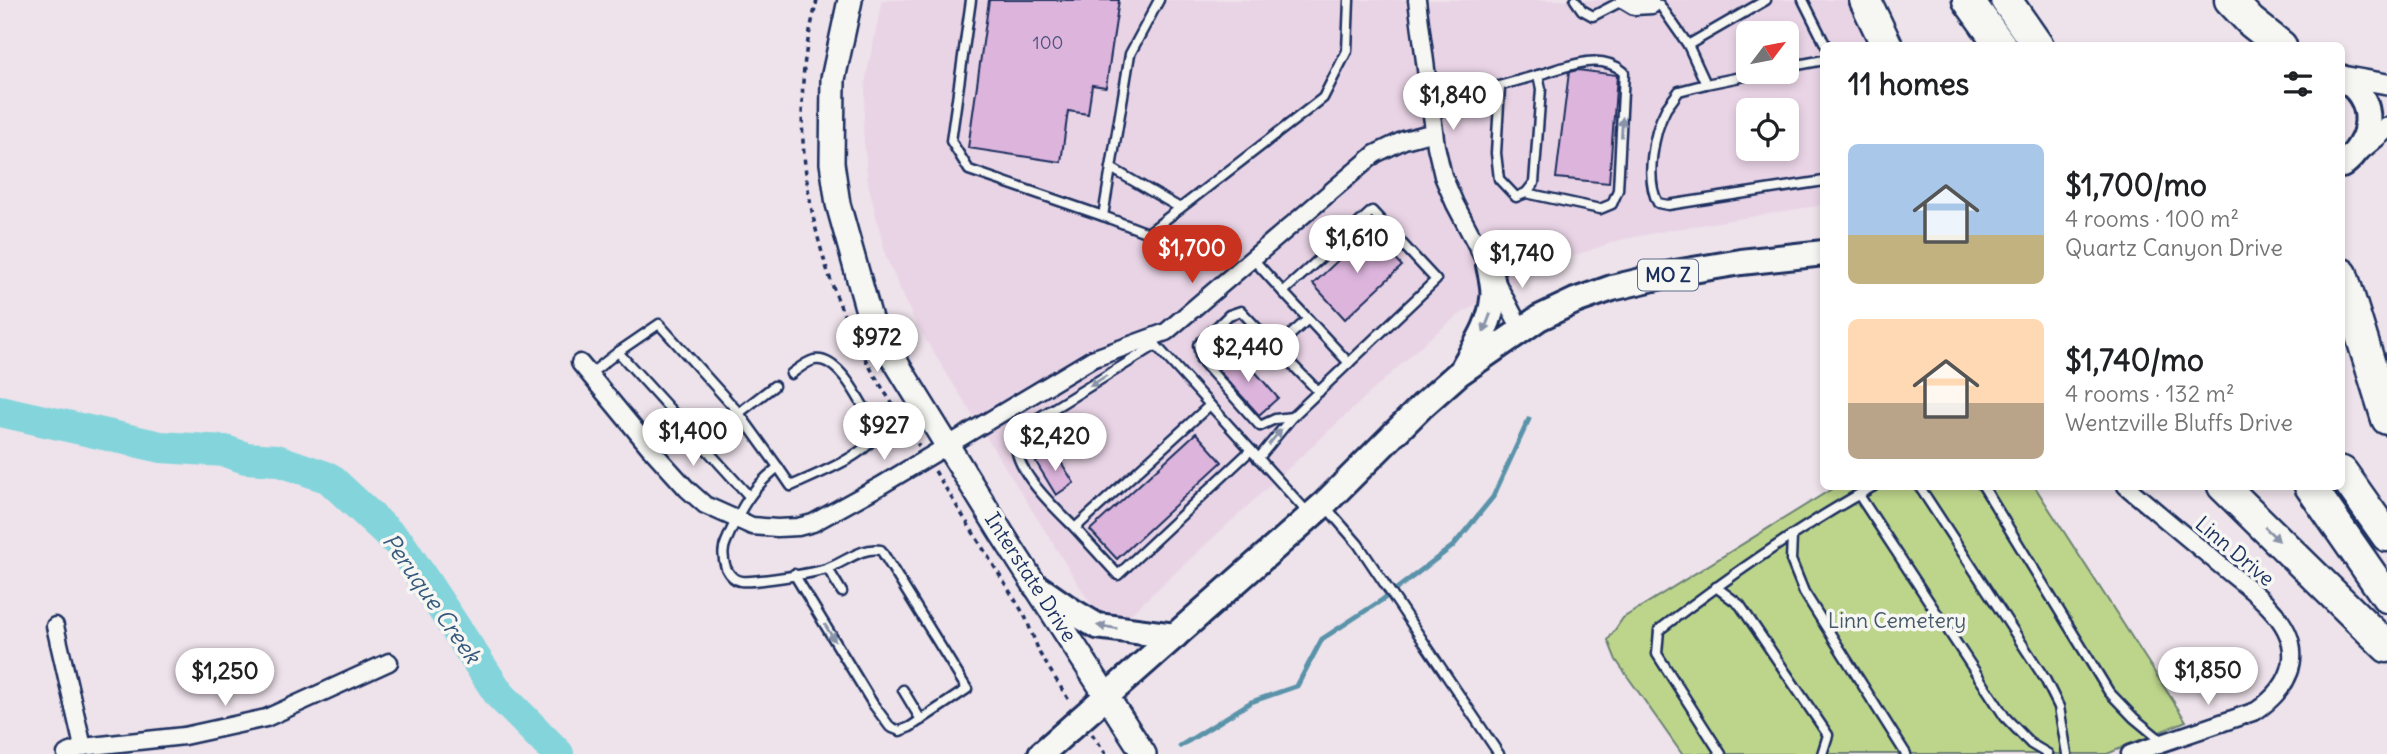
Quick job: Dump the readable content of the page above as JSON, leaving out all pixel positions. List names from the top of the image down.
{
  "streets": {
    "main road": ["MO Z", "Interstate Drive"],
    "street": ["Linn Drive"]
  },
  "crossings": [
    ["MO Z", "Interstate Drive"]
  ],
  "water": ["Peruque Creek"],
  "parks": ["Linn Cemetery"],
  "house_numbers": ["100"],
  "north": "top right",
  "page": {
    "heading": "11 homes",
    "price": [
      "$1,840",
      "$1,610",
      "$1,700",
      "$1,740",
      "$972",
      "$2,440",
      "$927",
      "$1,400",
      "$2,420",
      "$1,850",
      "$1,250"
    ],
    "list": [
      {
        "name": "$1,700/mo",
        "note": "4 rooms · 100 m² · Quartz Canyon Drive"
      },
      {
        "name": "$1,740/mo",
        "note": "4 rooms · 132 m² · Wentzville Bluffs Drive"
      }
    ]
  }
}
